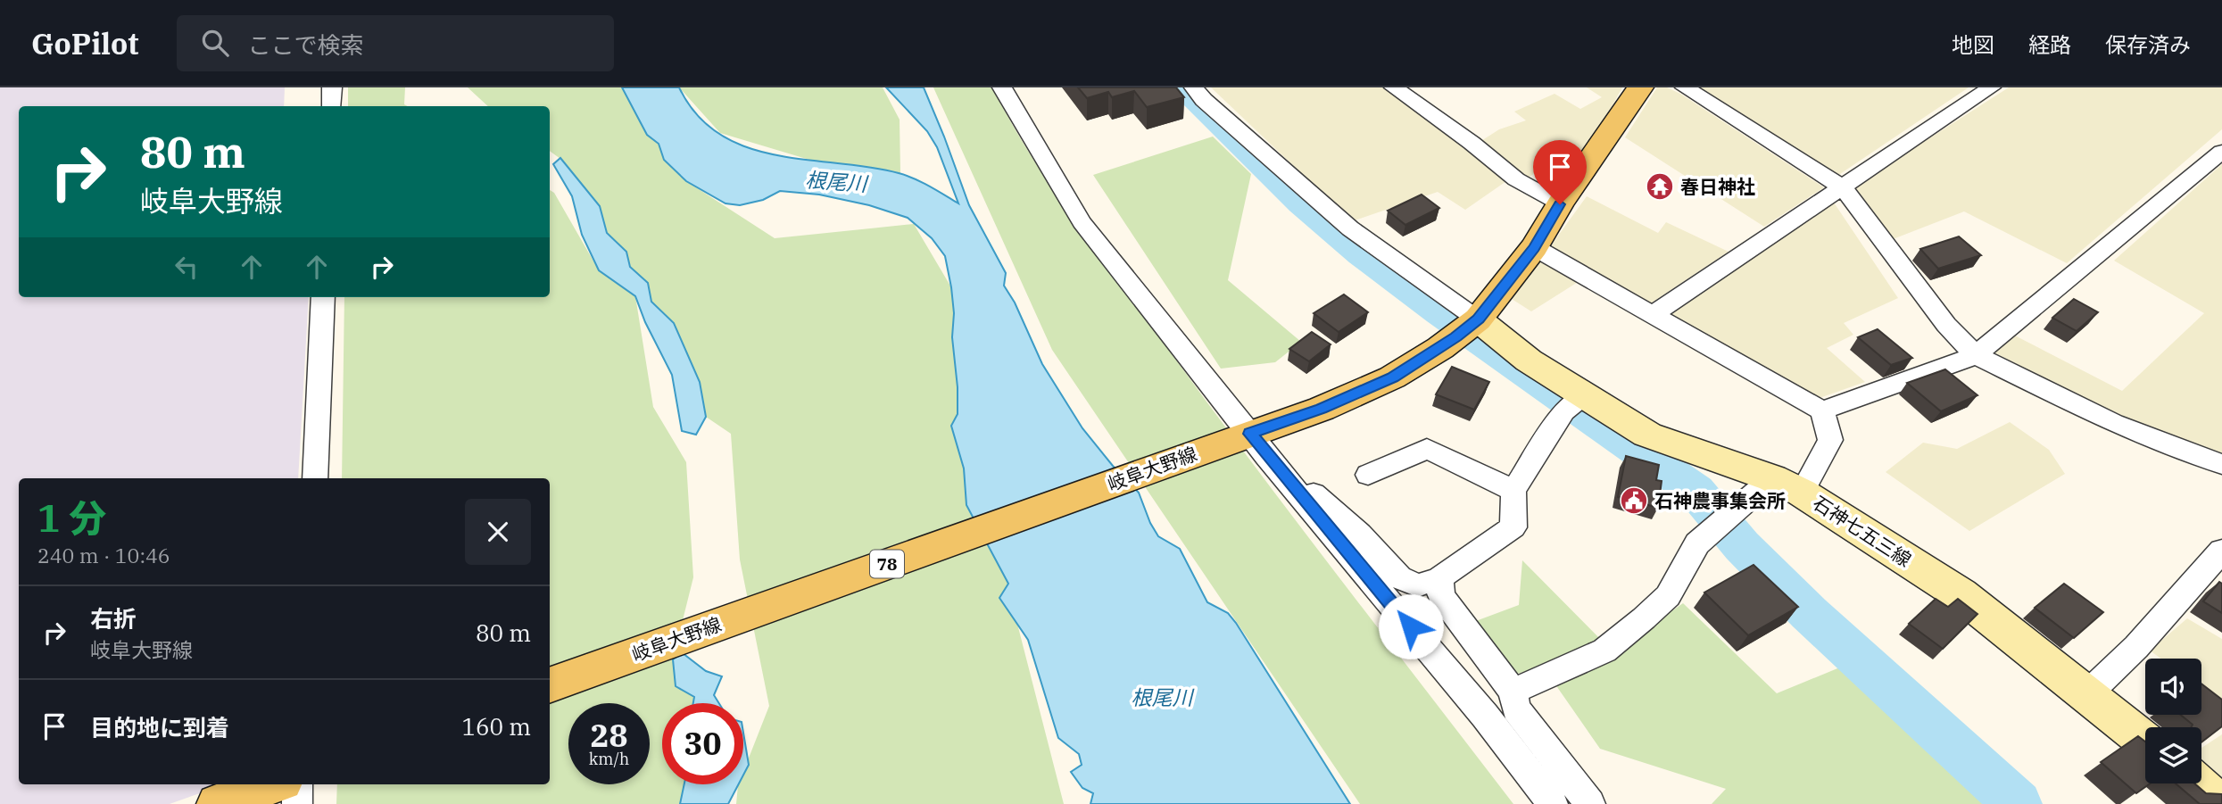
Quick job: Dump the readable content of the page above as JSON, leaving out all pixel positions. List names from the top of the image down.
{
  "streets": {
    "main road": ["岐阜大野線", "石神七五三線", "78"]
  },
  "crossings": [
    ["岐阜大野線", "石神七五三線"]
  ],
  "water": ["根尾川"],
  "places": {
    "temple": ["春日神社"],
    "public building": ["石神農事集会所"]
  },
  "page": {
    "header": "GoPilot",
    "search": "ここで検索",
    "nav": ["地図", "経路", "保存済み"],
    "turn": ["80 m", "岐阜大野線"],
    "heading": ["1 分", "240 m · 10:46"],
    "list": [
      {
        "name": "右折",
        "note": "岐阜大野線",
        "value": "80 m"
      },
      {
        "name": "目的地に到着",
        "value": "160 m"
      }
    ],
    "speed": "28 km/h",
    "limit": "30"
  }
}
